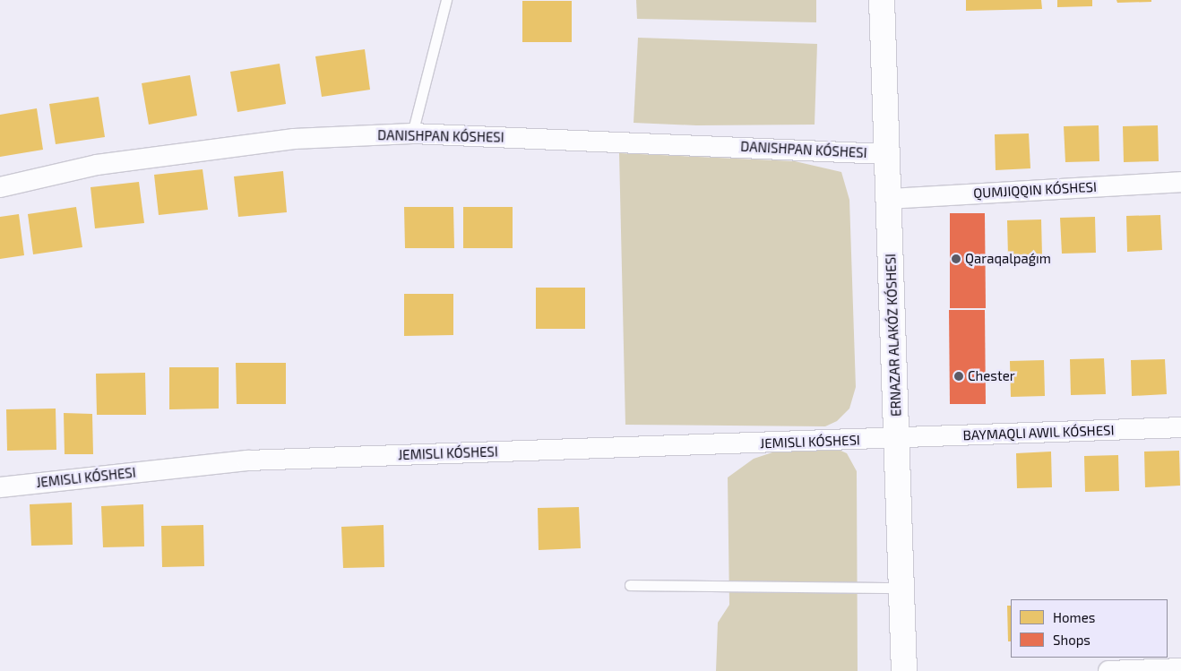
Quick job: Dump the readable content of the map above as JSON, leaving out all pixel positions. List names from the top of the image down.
{
  "streets": {
    "main road": ["ERNAZAR ALAKÓZ KÓSHESI"],
    "street": ["JEMISLI KÓSHESI"]
  },
  "crossings": [
    ["ERNAZAR ALAKÓZ KÓSHESI", "JEMISLI KÓSHESI"]
  ],
  "places": ["Qaraqalpaǵım", "Chester"],
  "legend": ["Homes", "Shops"]
}
